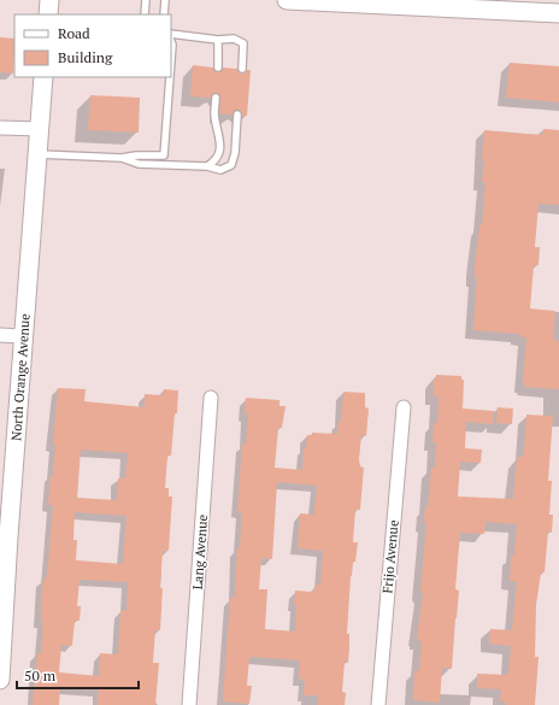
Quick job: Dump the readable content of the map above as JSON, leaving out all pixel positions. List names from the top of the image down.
{
  "streets": {
    "street": ["North Orange Avenue", "Lang Avenue", "Frijo Avenue"]
  },
  "legend": ["Road", "Building"],
  "scale_bar": "50 m"
}
